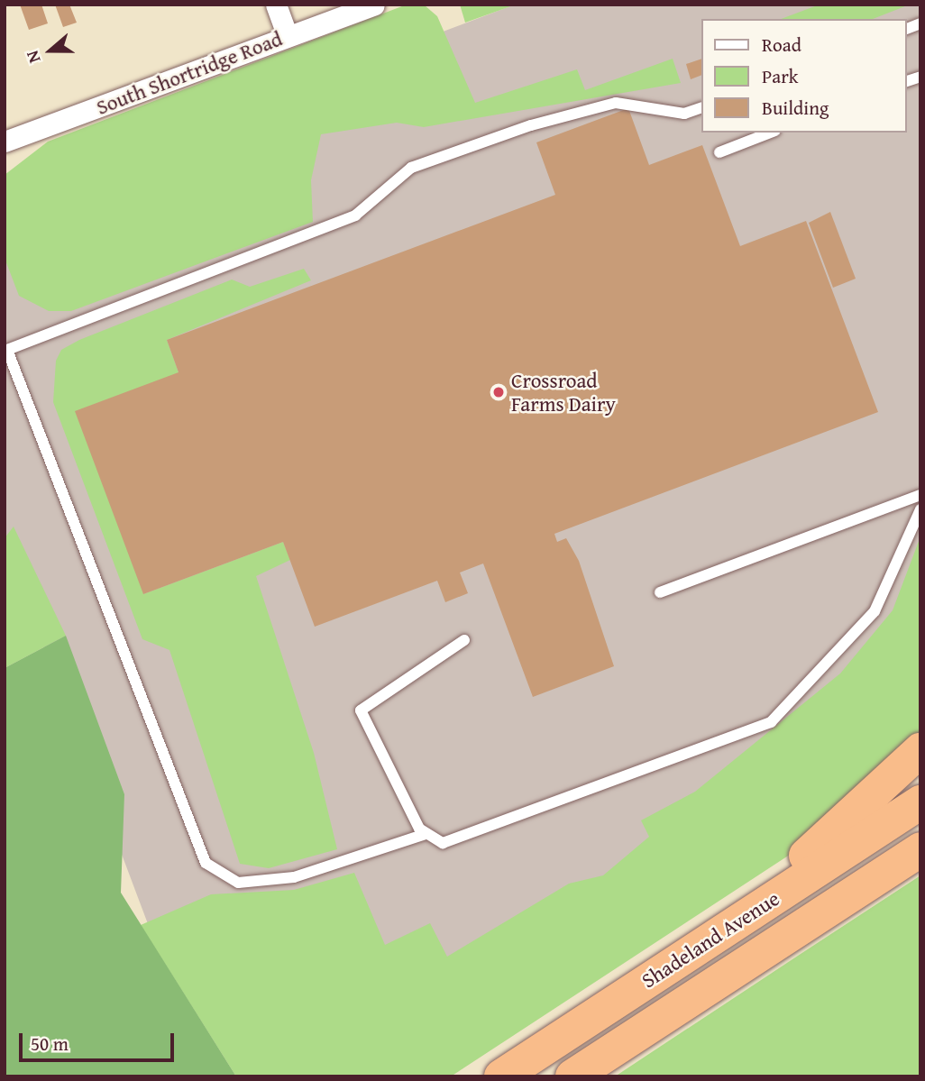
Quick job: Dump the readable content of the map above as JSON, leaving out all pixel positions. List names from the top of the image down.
{
  "streets": {
    "highway": ["Shadeland Avenue"],
    "street": ["South Shortridge Road"]
  },
  "places": ["Crossroad Farms Dairy"],
  "legend": ["Road", "Park", "Building"],
  "scale_bar": "50 m",
  "north": "left"
}
